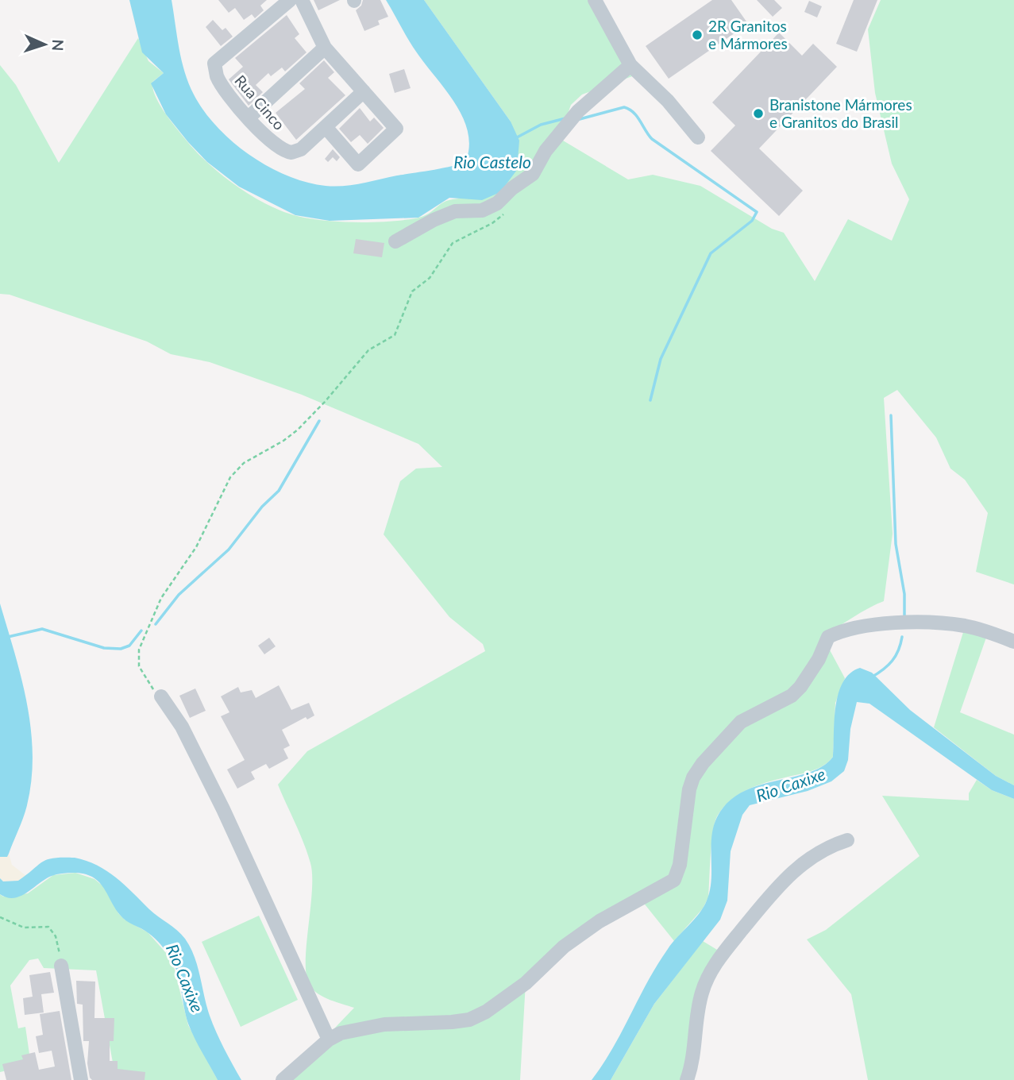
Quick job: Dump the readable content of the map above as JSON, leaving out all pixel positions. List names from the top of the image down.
{
  "streets": {
    "street": ["Rua Cinco"]
  },
  "water": ["Rio Castelo", "Rio Caxixe"],
  "places": ["2R Granitos e Mármores", "Branistone Mármores e Granitos do Brasil"],
  "north": "right"
}
